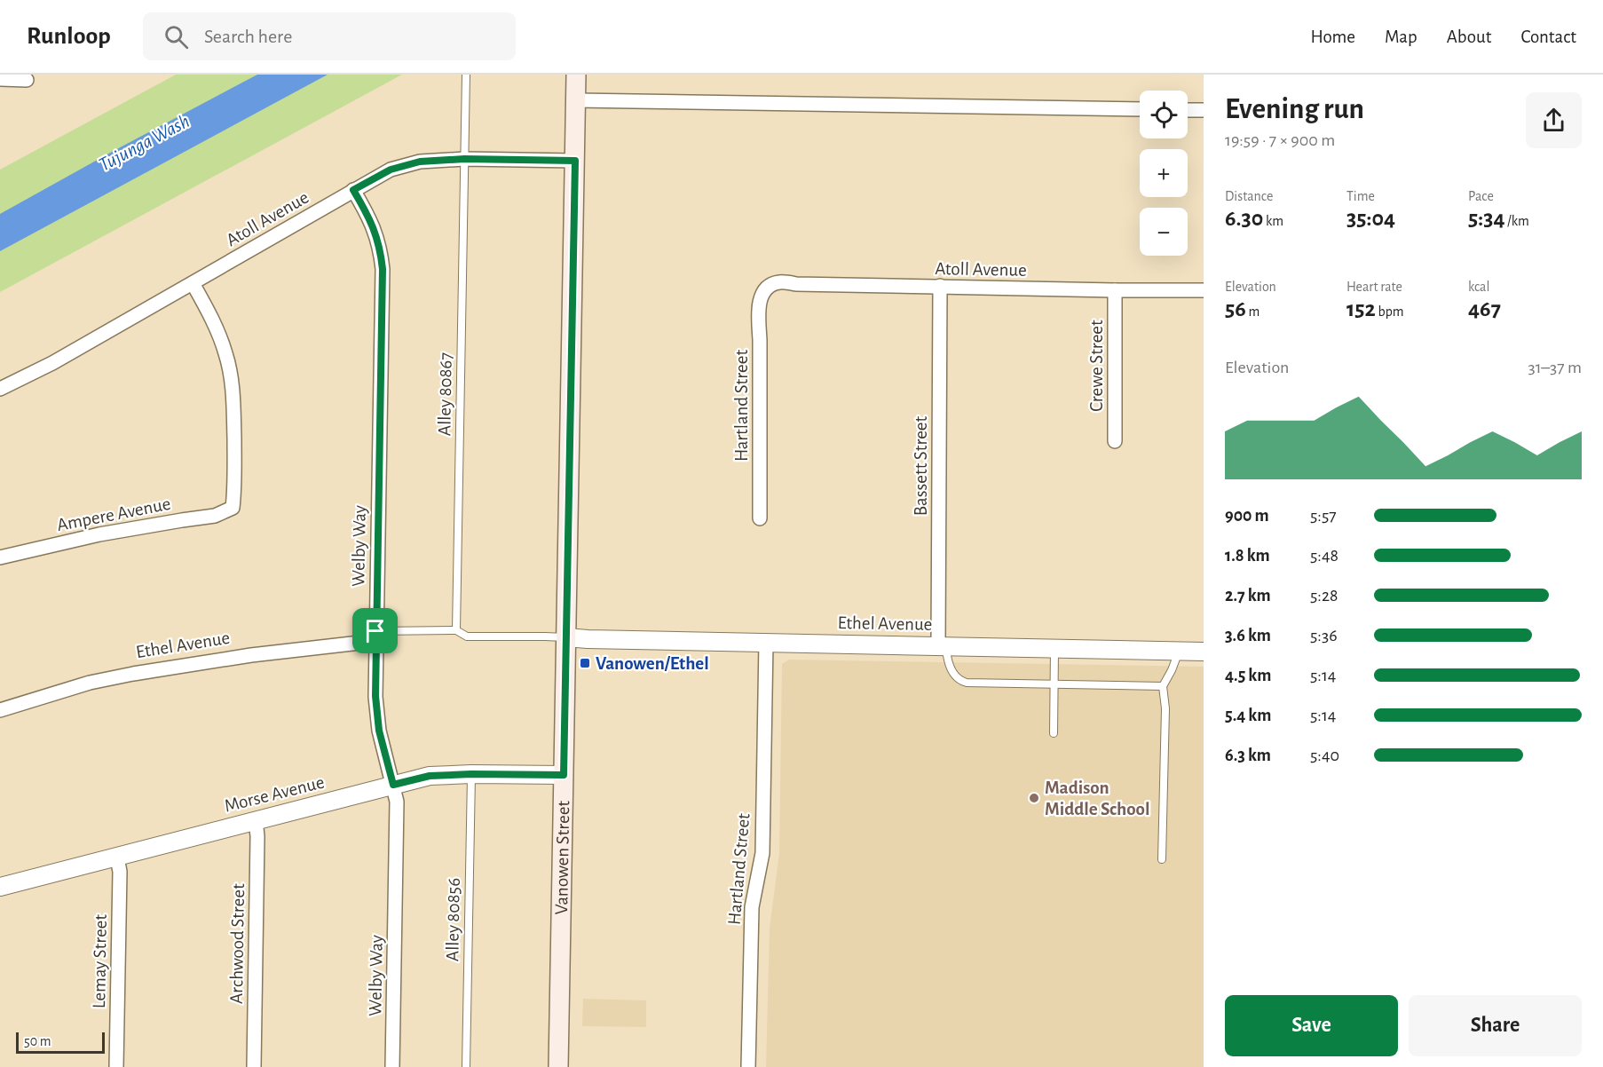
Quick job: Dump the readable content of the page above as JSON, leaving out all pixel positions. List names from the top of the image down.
{
  "streets": {
    "main road": ["Vanowen Street"],
    "street": [
      "Atoll Avenue",
      "Crewe Street",
      "Hartland Street",
      "Bassett Street",
      "Ampere Avenue",
      "Welby Way",
      "Ethel Avenue",
      "Morse Avenue",
      "Archwood Street",
      "Lemay Street"
    ],
    "lane": ["Alley 80867", "Alley 80856"]
  },
  "crossings": [
    ["Atoll Avenue", "Crewe Street"],
    ["Atoll Avenue", "Alley 80867"],
    ["Atoll Avenue", "Hartland Street"],
    ["Atoll Avenue", "Bassett Street"],
    ["Atoll Avenue", "Ampere Avenue"],
    ["Atoll Avenue", "Welby Way"],
    ["Atoll Avenue", "Vanowen Street"],
    ["Hartland Street", "Ethel Avenue"],
    ["Bassett Street", "Ethel Avenue"],
    ["Welby Way", "Ethel Avenue"],
    ["Welby Way", "Morse Avenue"],
    ["Ethel Avenue", "Vanowen Street"],
    ["Morse Avenue", "Vanowen Street"],
    ["Morse Avenue", "Alley 80856"],
    ["Morse Avenue", "Archwood Street"],
    ["Morse Avenue", "Lemay Street"]
  ],
  "water": ["Tujunga Wash"],
  "places": {
    "transit": ["Vanowen/Ethel"],
    "other": ["Madison Middle School"]
  },
  "scale_bar": "50 m",
  "page": {
    "header": "Runloop",
    "search": "Search here",
    "nav": [
      "Home",
      "Map",
      "About",
      "Contact"
    ],
    "heading": ["Evening run", "19:59 · 7 × 900 m"],
    "map_buttons": ["+", "−"],
    "stats": [
      ["Distance", "6.30 km"],
      ["Time", "35:04"],
      ["Pace", "5:34 /km"],
      ["Elevation", "56 m"],
      ["Heart rate", "152 bpm"],
      ["kcal", "467"]
    ],
    "chart": ["Elevation", "31–37 m"],
    "list": [
      {
        "name": "900 m",
        "note": "5:57"
      },
      {
        "name": "1.8 km",
        "note": "5:48"
      },
      {
        "name": "2.7 km",
        "note": "5:28"
      },
      {
        "name": "3.6 km",
        "note": "5:36"
      },
      {
        "name": "4.5 km",
        "note": "5:14"
      },
      {
        "name": "5.4 km",
        "note": "5:14"
      },
      {
        "name": "6.3 km",
        "note": "5:40"
      }
    ],
    "buttons": ["Save", "Share"],
    "scale": "50 m"
  }
}
